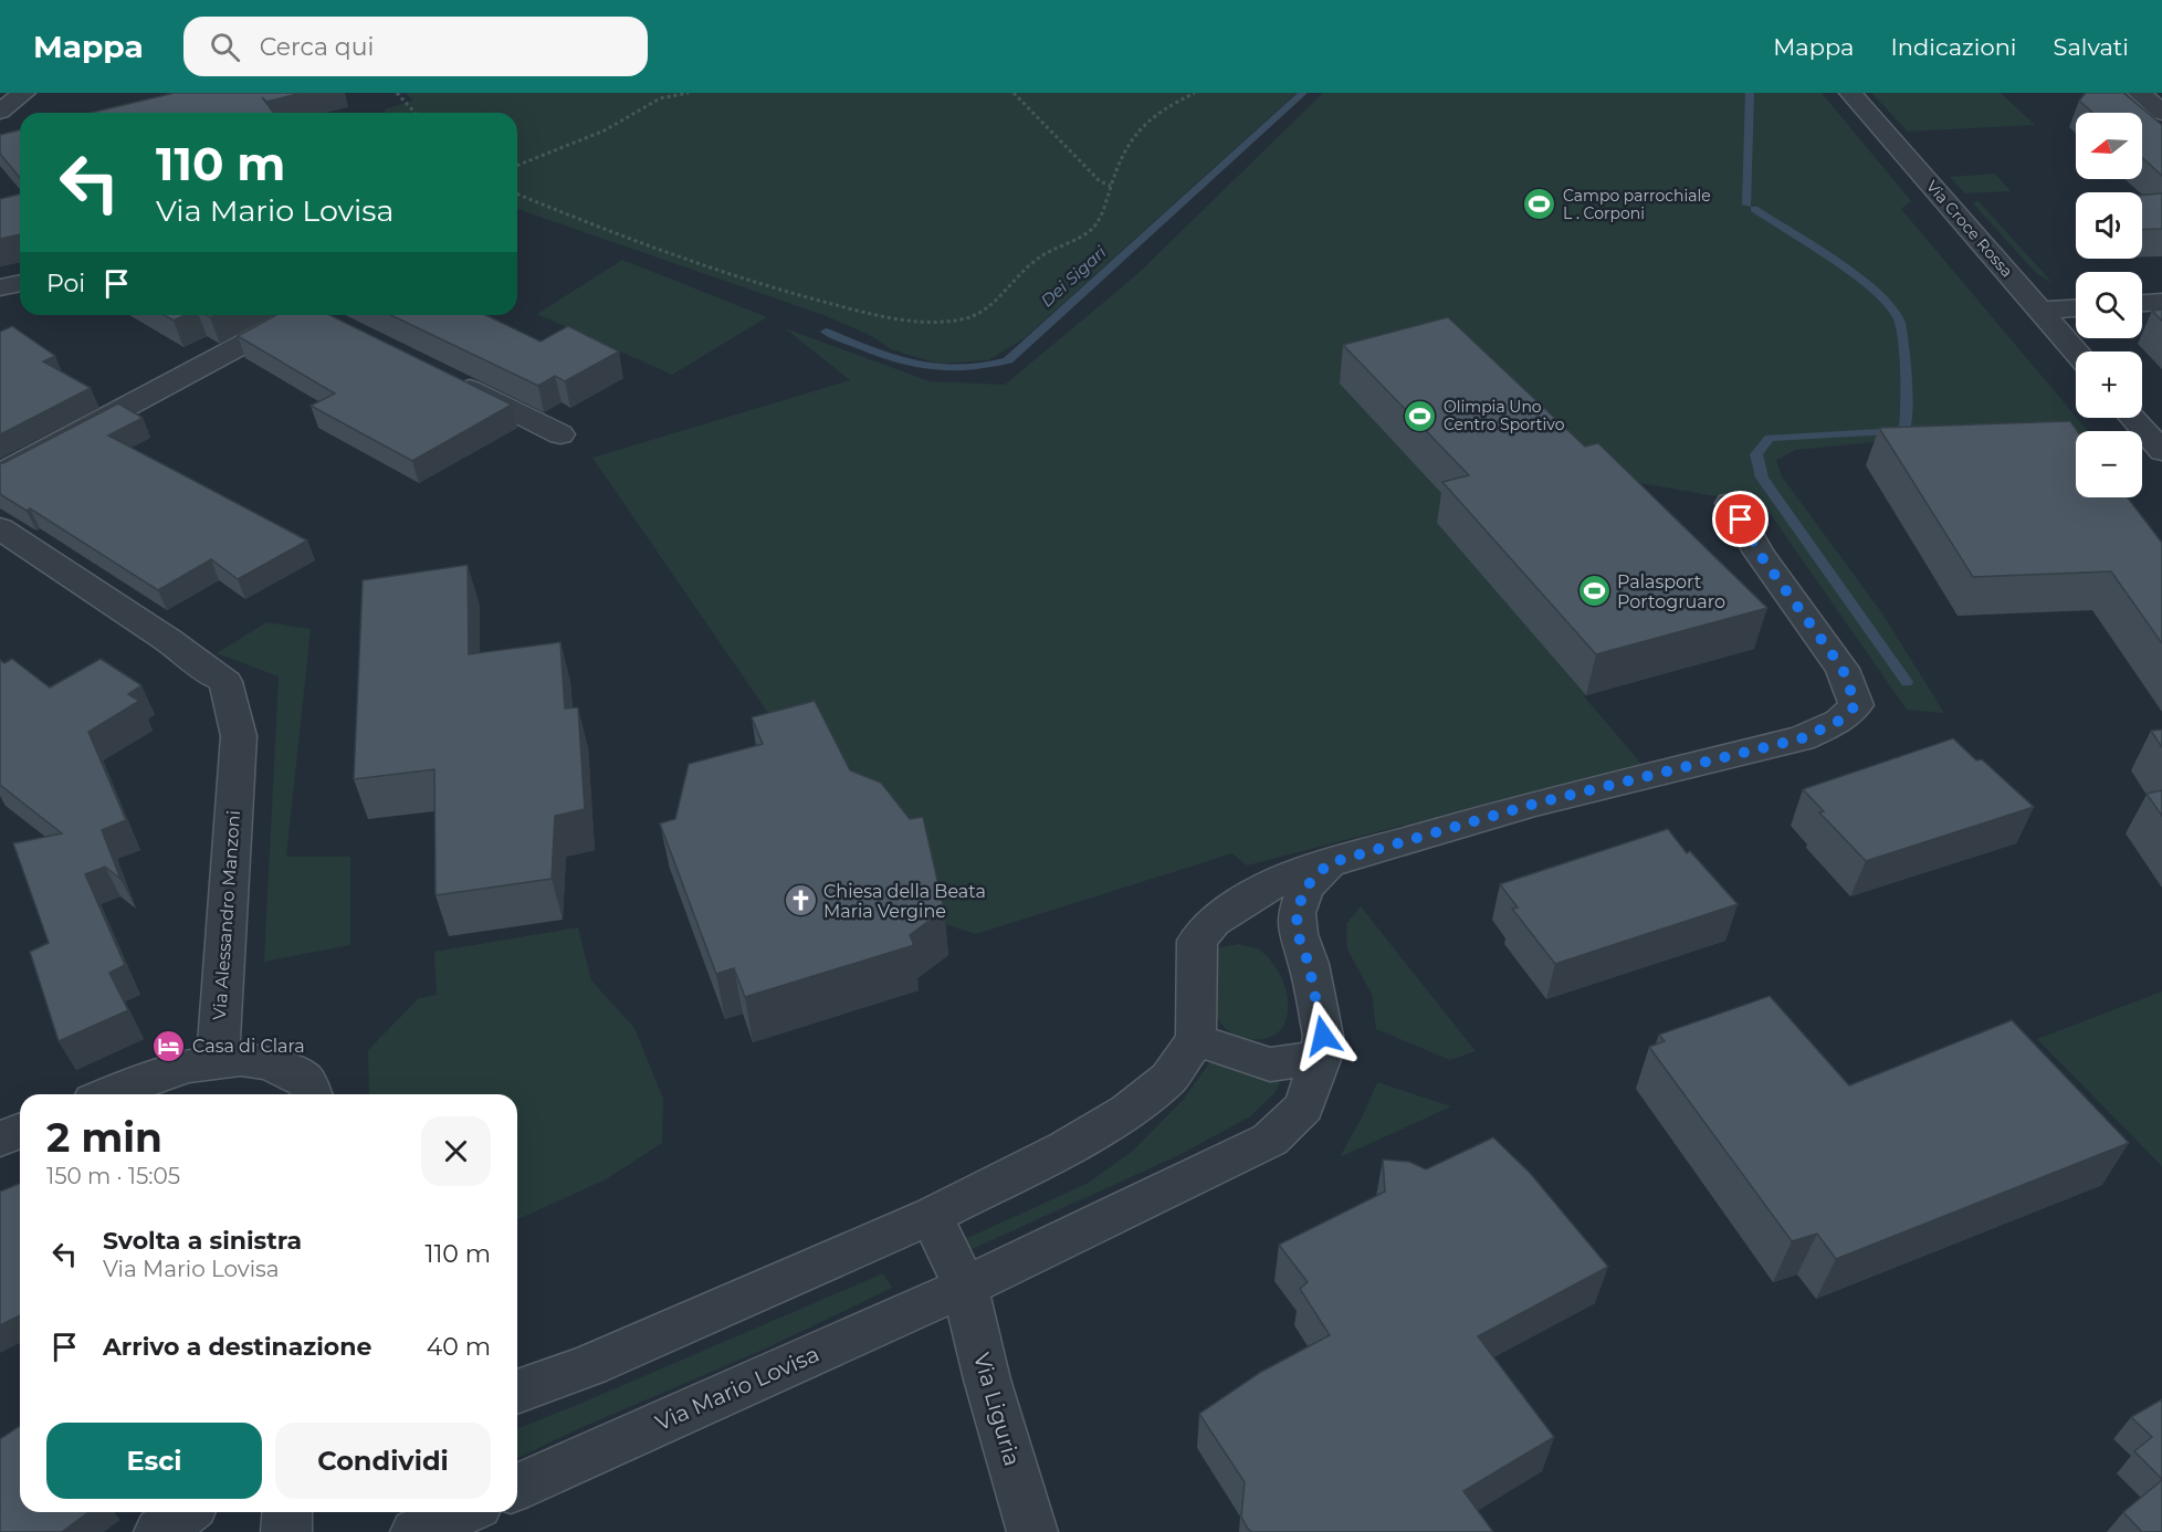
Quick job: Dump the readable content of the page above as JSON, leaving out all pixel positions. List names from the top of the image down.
{
  "streets": {
    "street": [
      "Via Croce Rossa",
      "Via Alessandro Manzoni",
      "Via Mario Lovisa",
      "Via Liguria"
    ]
  },
  "crossings": [
    ["Via Mario Lovisa", "Via Liguria"]
  ],
  "water": ["Dei Sigari"],
  "places": {
    "sports": ["Campo parrochiale L . Corponi", "Olimpia Uno Centro Sportivo", "Palasport Portogruaro"],
    "church": ["Chiesa della Beata Maria Vergine"],
    "hotel": ["Casa di Clara"]
  },
  "north": "left",
  "page": {
    "header": "Mappa",
    "search": "Cerca qui",
    "nav": ["Mappa", "Indicazioni", "Salvati"],
    "map_buttons": ["+", "−"],
    "turn": ["110 m", "Via Mario Lovisa"],
    "then": "Poi",
    "heading": ["2 min", "150 m · 15:05"],
    "list": [
      {
        "name": "Svolta a sinistra",
        "note": "Via Mario Lovisa",
        "value": "110 m"
      },
      {
        "name": "Arrivo a destinazione",
        "value": "40 m"
      }
    ],
    "buttons": ["Esci", "Condividi"]
  }
}
